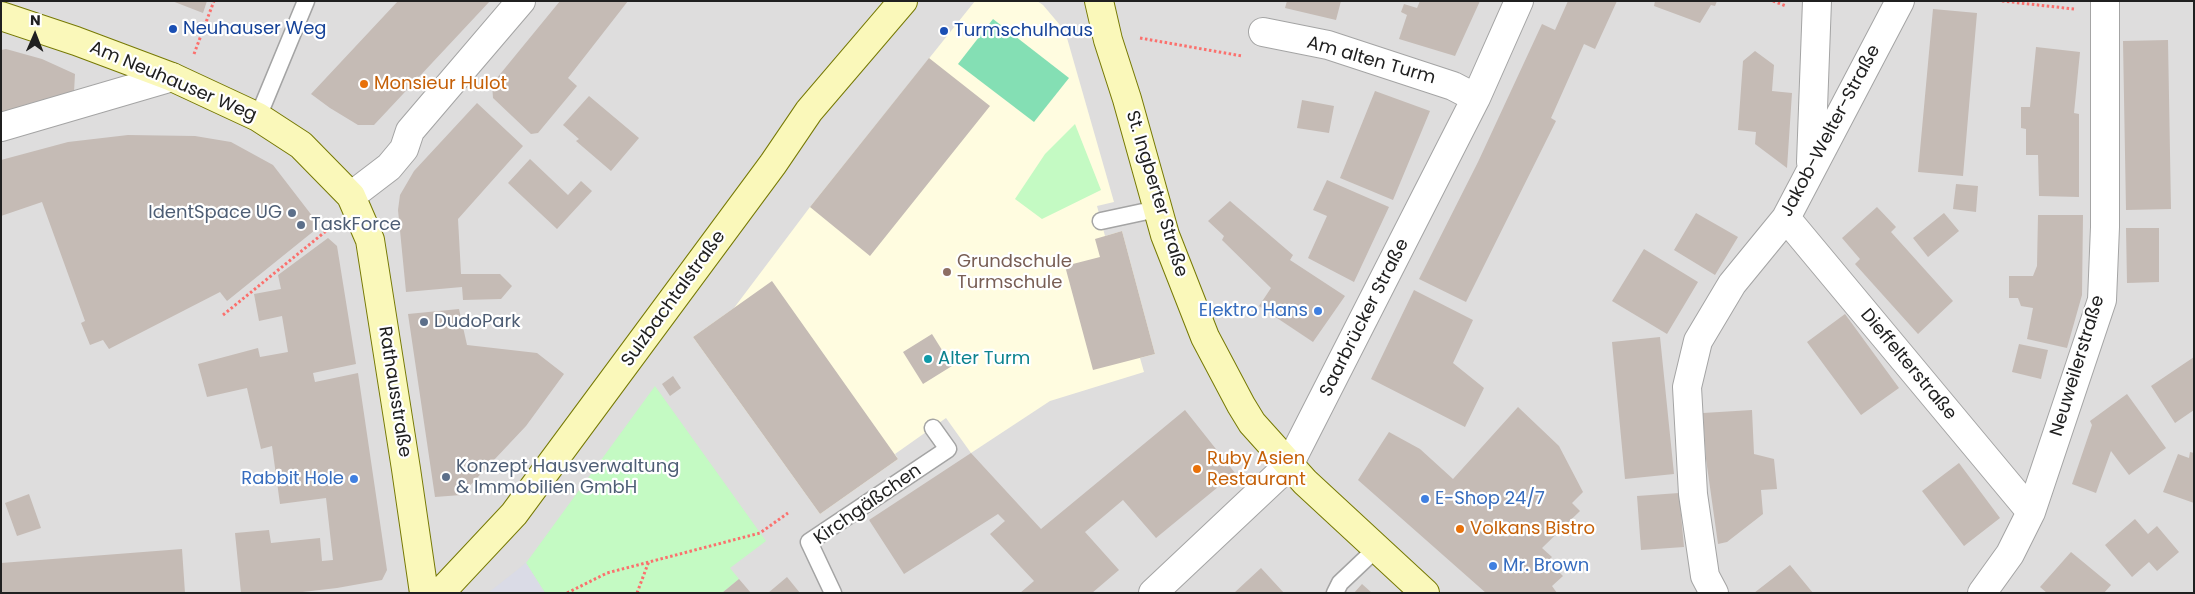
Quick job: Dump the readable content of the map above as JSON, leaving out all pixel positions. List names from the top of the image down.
{
  "streets": {
    "main road": [
      "Am Neuhauser Weg",
      "St. Ingberter Straße",
      "Sulzbachtalstraße",
      "Rathausstraße"
    ],
    "street": [
      "Am alten Turm",
      "Jakob-Welter-Straße",
      "Saarbrücker Straße",
      "Dieffelterstraße",
      "Neuweilerstraße"
    ],
    "lane": ["Kirchgäßchen"]
  },
  "crossings": [
    ["Am alten Turm", "Saarbrücker Straße"],
    ["Am Neuhauser Weg", "Rathausstraße"],
    ["Jakob-Welter-Straße", "Dieffelterstraße"],
    ["St. Ingberter Straße", "Saarbrücker Straße"],
    ["Dieffelterstraße", "Neuweilerstraße"]
  ],
  "places": [
    "Neuhauser Weg",
    "Turmschulhaus",
    "Monsieur Hulot",
    "IdentSpace UG",
    "TaskForce",
    "Grundschule Turmschule",
    "Elektro Hans",
    "DudoPark",
    "Alter Turm",
    "Ruby Asien Restaurant",
    "Konzept Hausverwaltung & Immobilien GmbH",
    "Rabbit Hole",
    "E-Shop 24/7",
    "Volkans Bistro",
    "Mr. Brown"
  ],
  "north": "top"
}
